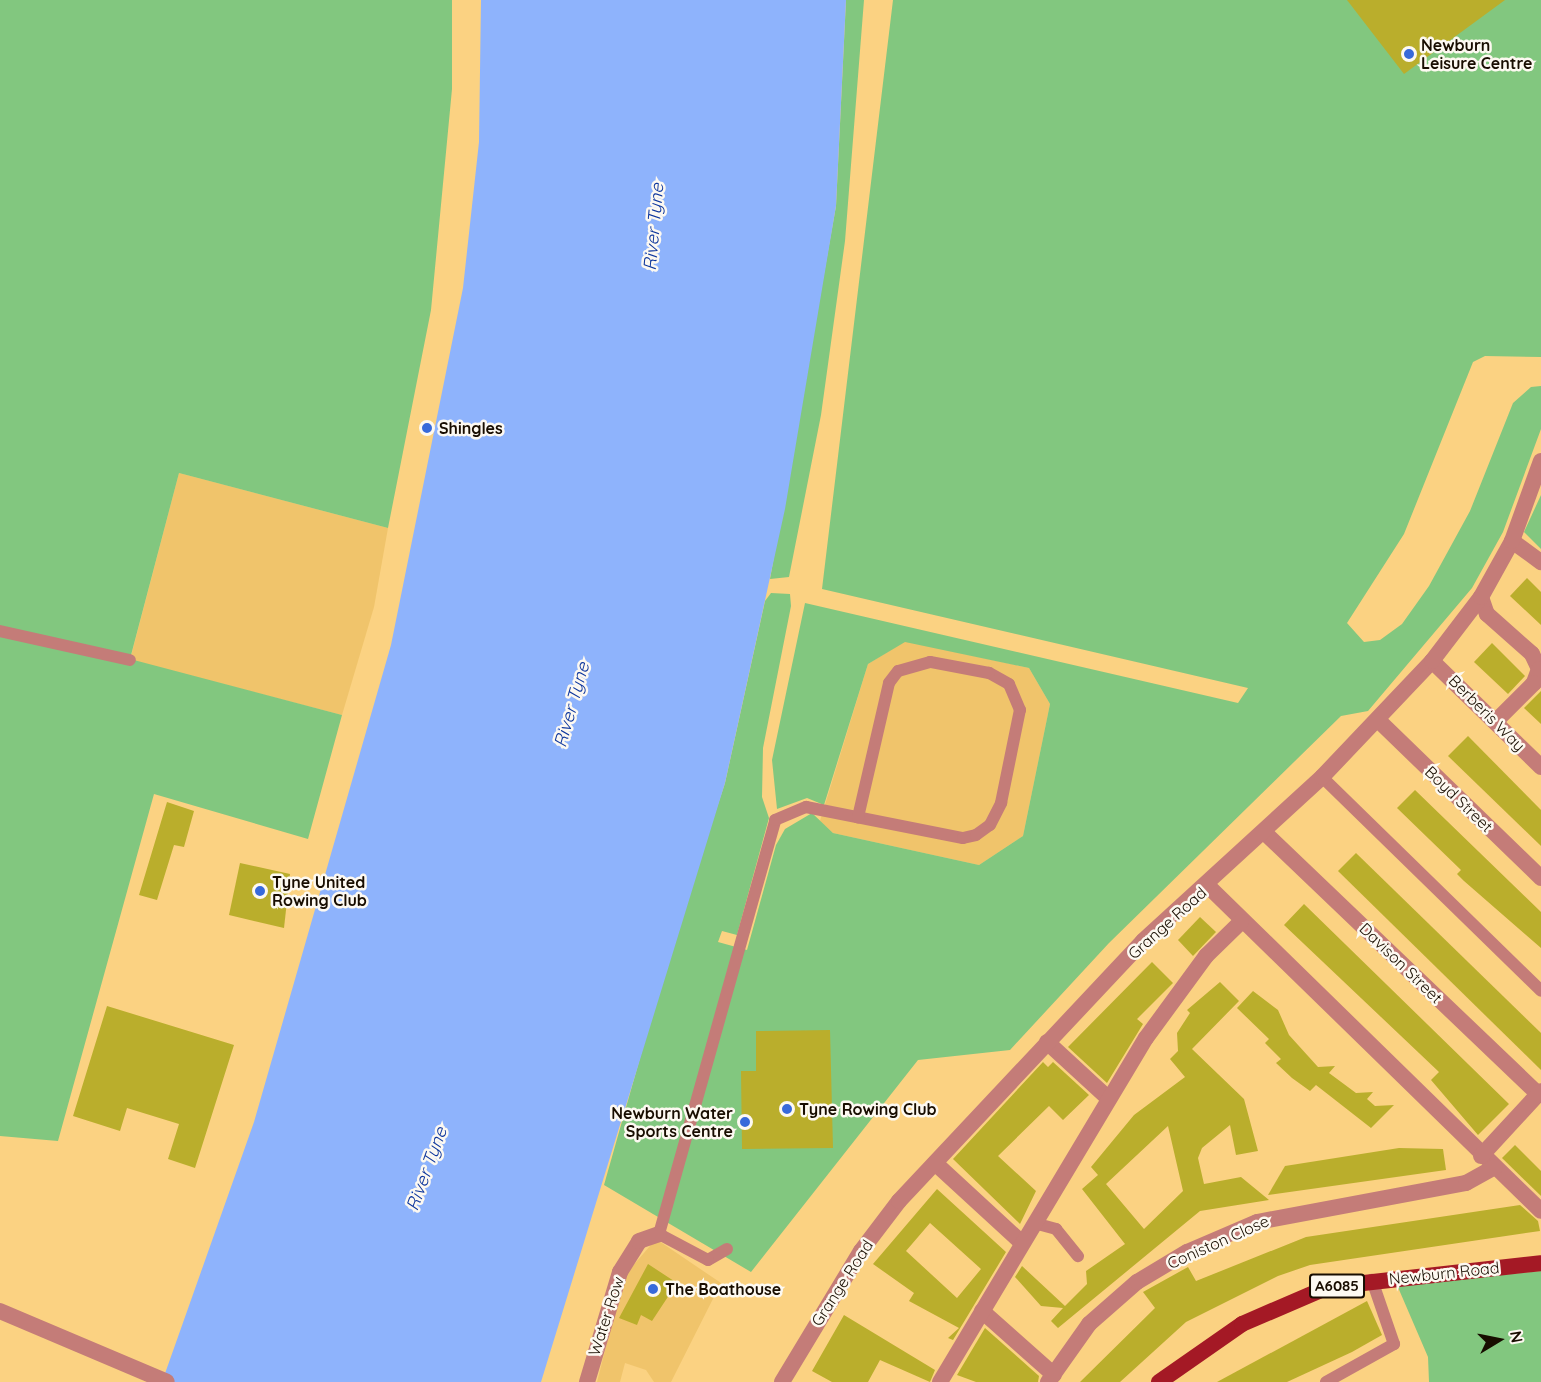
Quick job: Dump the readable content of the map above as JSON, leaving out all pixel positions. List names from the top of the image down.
{
  "streets": {
    "main road": ["Newburn Road", "A6085"],
    "street": [
      "Berberis Way",
      "Boyd Street",
      "Grange Road",
      "Davison Street",
      "Coniston Close",
      "Water Row"
    ]
  },
  "crossings": [
    ["Berberis Way", "Grange Road"],
    ["Boyd Street", "Grange Road"],
    ["Grange Road", "Davison Street"]
  ],
  "water": ["River Tyne"],
  "places": [
    "Newburn Leisure Centre",
    "Shingles",
    "Tyne United Rowing Club",
    "Tyne Rowing Club",
    "Newburn Water Sports Centre",
    "The Boathouse"
  ],
  "north": "right"
}
